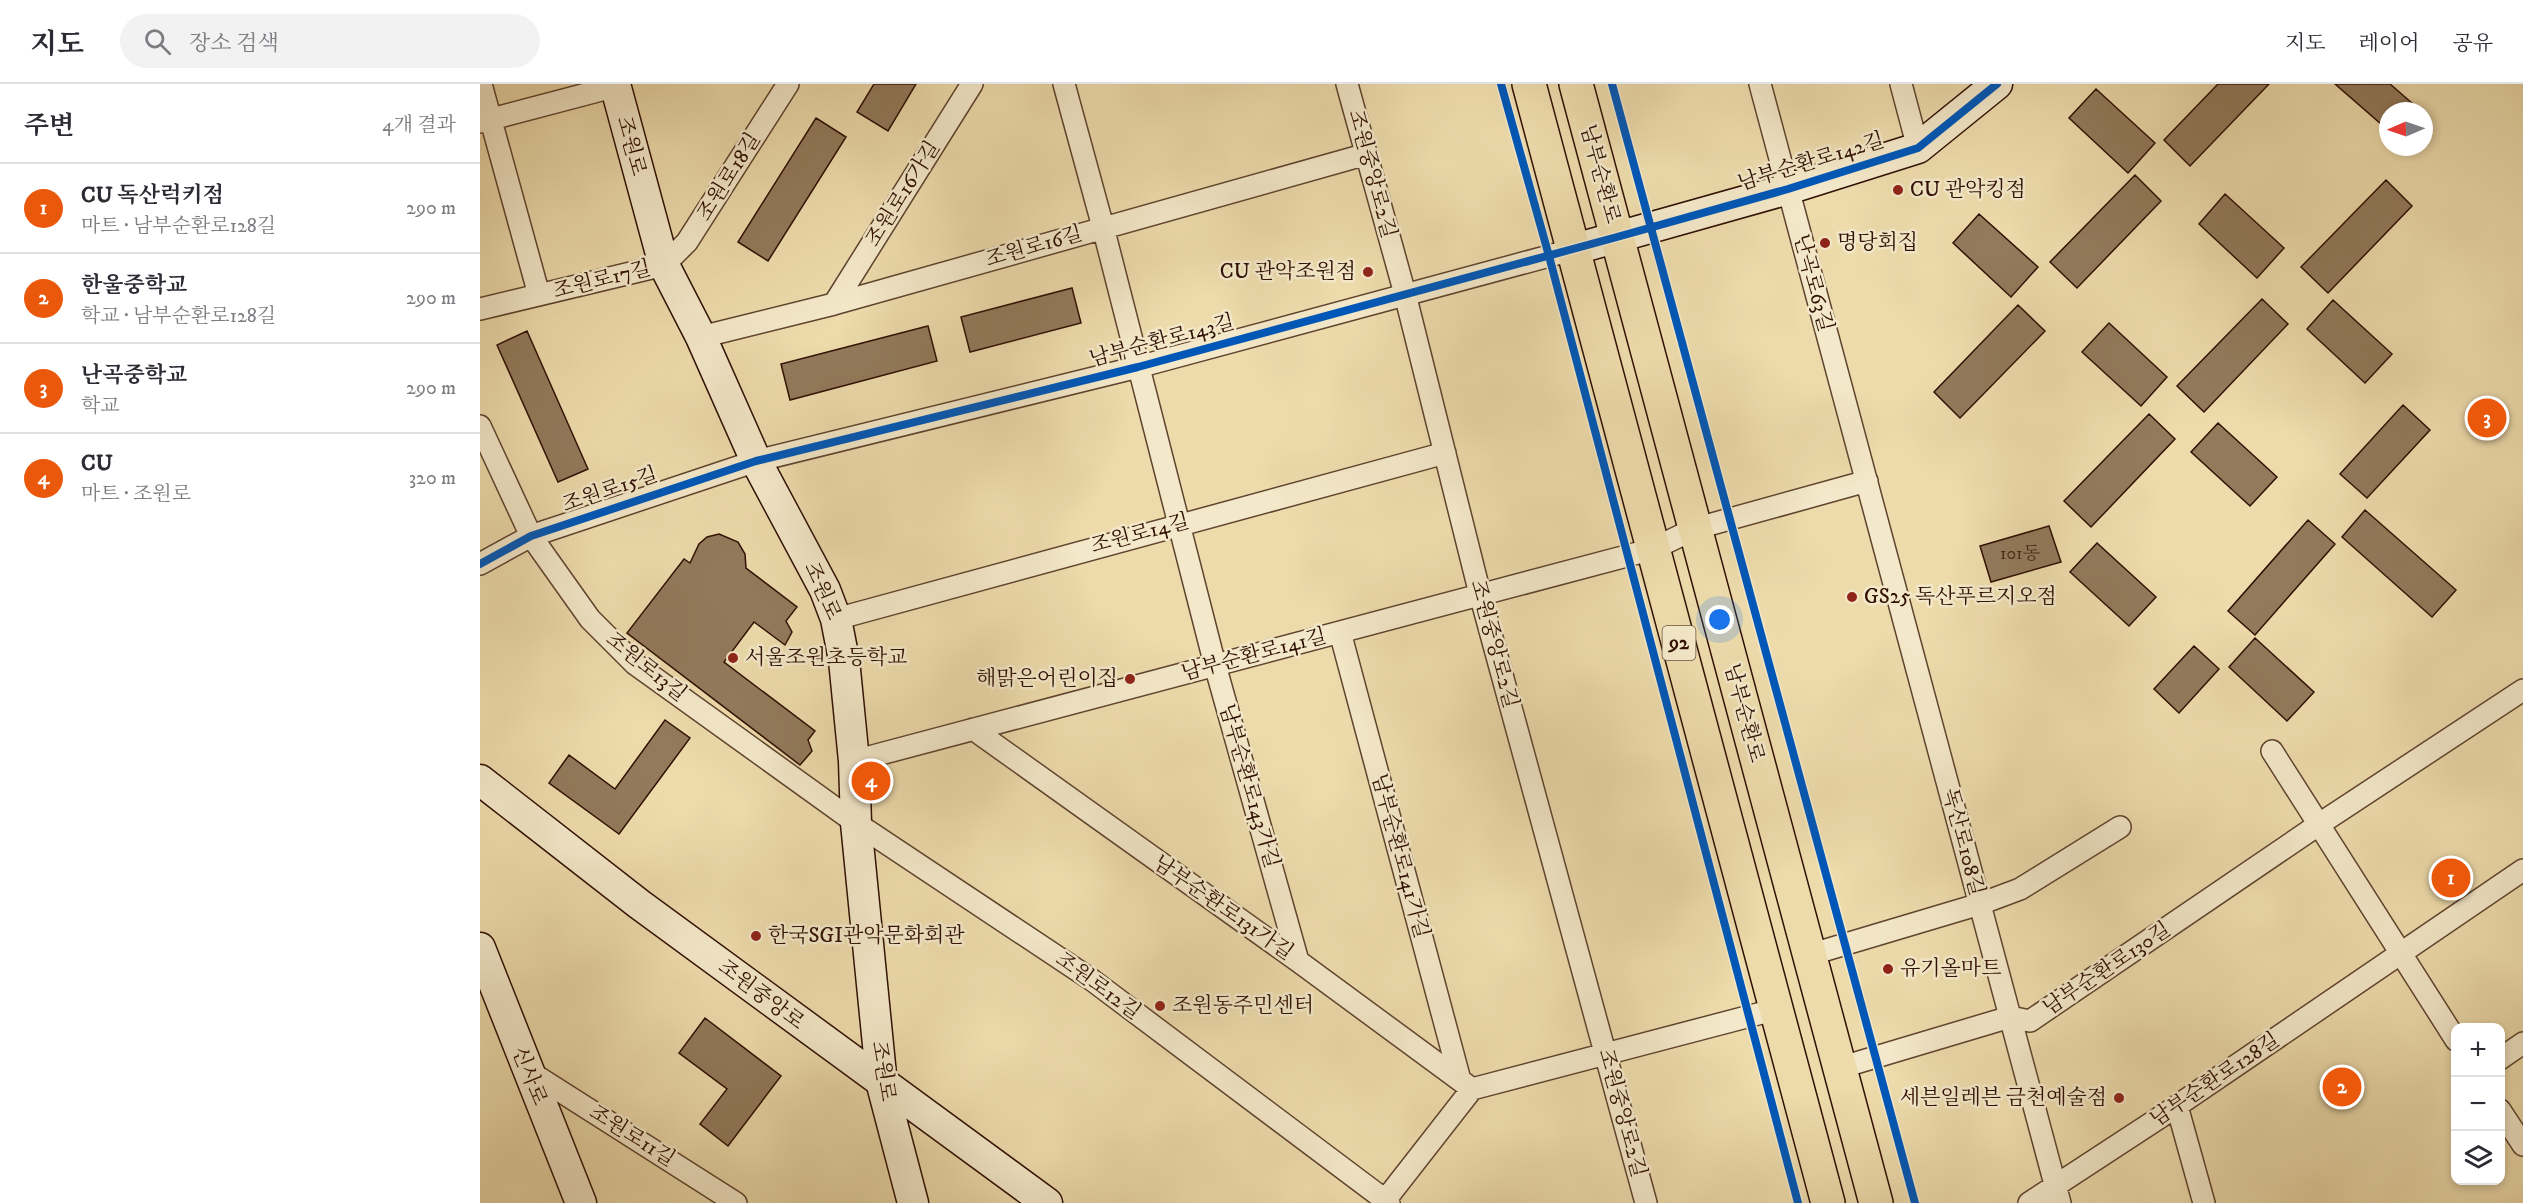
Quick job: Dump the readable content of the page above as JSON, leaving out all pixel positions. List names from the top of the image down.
{
  "streets": {
    "main road": ["남부순환로", "92"],
    "street": [
      "조원로",
      "남부순환로142길",
      "조원중앙로2길",
      "조원로18길",
      "조원로16가길",
      "조원로16길",
      "조원로17길",
      "난곡로63길",
      "남부순환로143길",
      "조원로15길",
      "조원로14길",
      "남부순환로141길",
      "조원로13길",
      "남부순환로143가길",
      "독산로108길",
      "남부순환로141가길",
      "남부순환로131가길",
      "남부순환로130길",
      "조원로12길",
      "조원중앙로",
      "신사로",
      "남부순환로128길",
      "조원로11길"
    ]
  },
  "crossings": [
    ["조원로", "조원로18길"],
    ["조원로", "조원로16길"],
    ["조원로", "조원로17길"],
    ["조원로", "남부순환로143길"],
    ["조원로", "조원로15길"],
    ["조원로", "조원로14길"],
    ["조원로", "남부순환로141길"],
    ["조원로", "조원로13길"],
    ["조원로", "조원로12길"],
    ["조원로", "조원중앙로"],
    ["남부순환로142길", "남부순환로"],
    ["남부순환로142길", "난곡로63길"],
    ["남부순환로142길", "남부순환로143길"],
    ["조원중앙로2길", "조원로16길"],
    ["조원중앙로2길", "남부순환로143길"],
    ["조원중앙로2길", "조원로14길"],
    ["조원중앙로2길", "남부순환로141길"],
    ["남부순환로", "남부순환로143길"],
    ["남부순환로", "남부순환로141길"],
    ["남부순환로", "남부순환로130길"],
    ["조원로18길", "조원로17길"],
    ["조원로16가길", "조원로16길"],
    ["조원로16길", "남부순환로143가길"],
    ["난곡로63길", "남부순환로141길"],
    ["난곡로63길", "독산로108길"],
    ["남부순환로143길", "조원로15길"],
    ["남부순환로143길", "남부순환로143가길"],
    ["조원로15길", "조원로13길"],
    ["조원로14길", "남부순환로143가길"],
    ["남부순환로141길", "남부순환로143가길"],
    ["남부순환로141길", "독산로108길"],
    ["남부순환로141길", "남부순환로141가길"],
    ["남부순환로141길", "남부순환로131가길"],
    ["조원로13길", "조원로12길"],
    ["남부순환로143가길", "남부순환로131가길"],
    ["독산로108길", "남부순환로130길"],
    ["독산로108길", "남부순환로128길"],
    ["남부순환로141가길", "남부순환로131가길"],
    ["신사로", "조원로11길"]
  ],
  "places": [
    "CU 관악킹점",
    "명당회집",
    "CU 관악조원점",
    "GS25 독산푸르지오점",
    "서울조원초등학교",
    "해맑은어린이집",
    "한국SGI관악문화회관",
    "유기올마트",
    "조원동주민센터",
    "세븐일레븐 금천예술점"
  ],
  "house_numbers": ["101동"],
  "north": "left",
  "page": {
    "header": "지도",
    "search": "장소 검색",
    "nav": ["지도", "레이어", "공유"],
    "heading": ["주변", "4개 결과"],
    "list": [
      {
        "mark": "1",
        "name": "CU 독산럭키점",
        "note": "마트 · 남부순환로128길",
        "value": "290 m"
      },
      {
        "mark": "2",
        "name": "한울중학교",
        "note": "학교 · 남부순환로128길",
        "value": "290 m"
      },
      {
        "mark": "3",
        "name": "난곡중학교",
        "note": "학교",
        "value": "290 m"
      },
      {
        "mark": "4",
        "name": "CU",
        "note": "마트 · 조원로",
        "value": "320 m"
      }
    ],
    "pins": [
      "3",
      "4",
      "1",
      "2"
    ],
    "map_buttons": ["+", "−"]
  }
}
